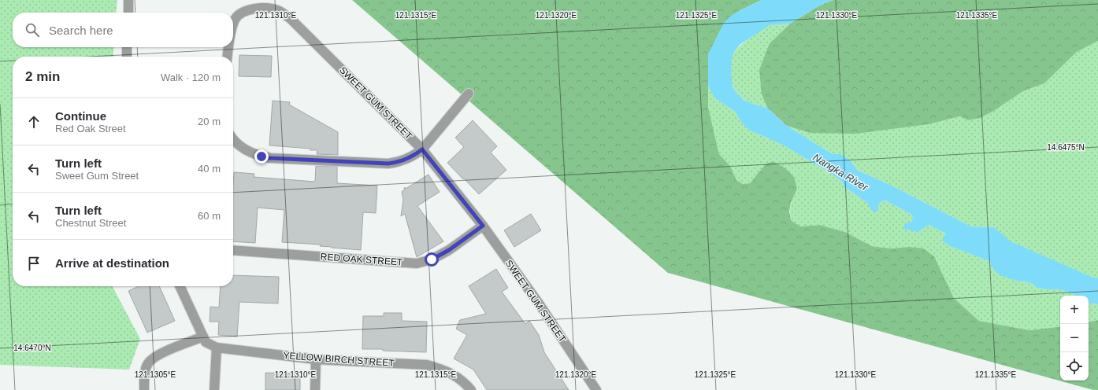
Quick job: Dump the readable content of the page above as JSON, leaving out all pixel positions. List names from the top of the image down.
{
  "streets": {
    "street": ["SWEET GUM STREET", "RED OAK STREET", "YELLOW BIRCH STREET"]
  },
  "crossings": [
    ["SWEET GUM STREET", "RED OAK STREET"]
  ],
  "water": ["Nangka River"],
  "page": {
    "search": "Search here",
    "heading": ["2 min", "Walk · 120 m"],
    "list": [
      ["Continue", "Red Oak Street", "20 m"],
      ["Turn left", "Sweet Gum Street", "40 m"],
      ["Turn left", "Chestnut Street", "60 m"],
      "Arrive at destination"
    ],
    "map_buttons": ["+", "−"]
  },
  "coordinates": [
    "121.1310°E",
    "121.1315°E",
    "121.1320°E",
    "121.1325°E",
    "121.1330°E",
    "121.1335°E",
    "14.6475°N",
    "14.6470°N",
    "121.1305°E"
  ]
}
